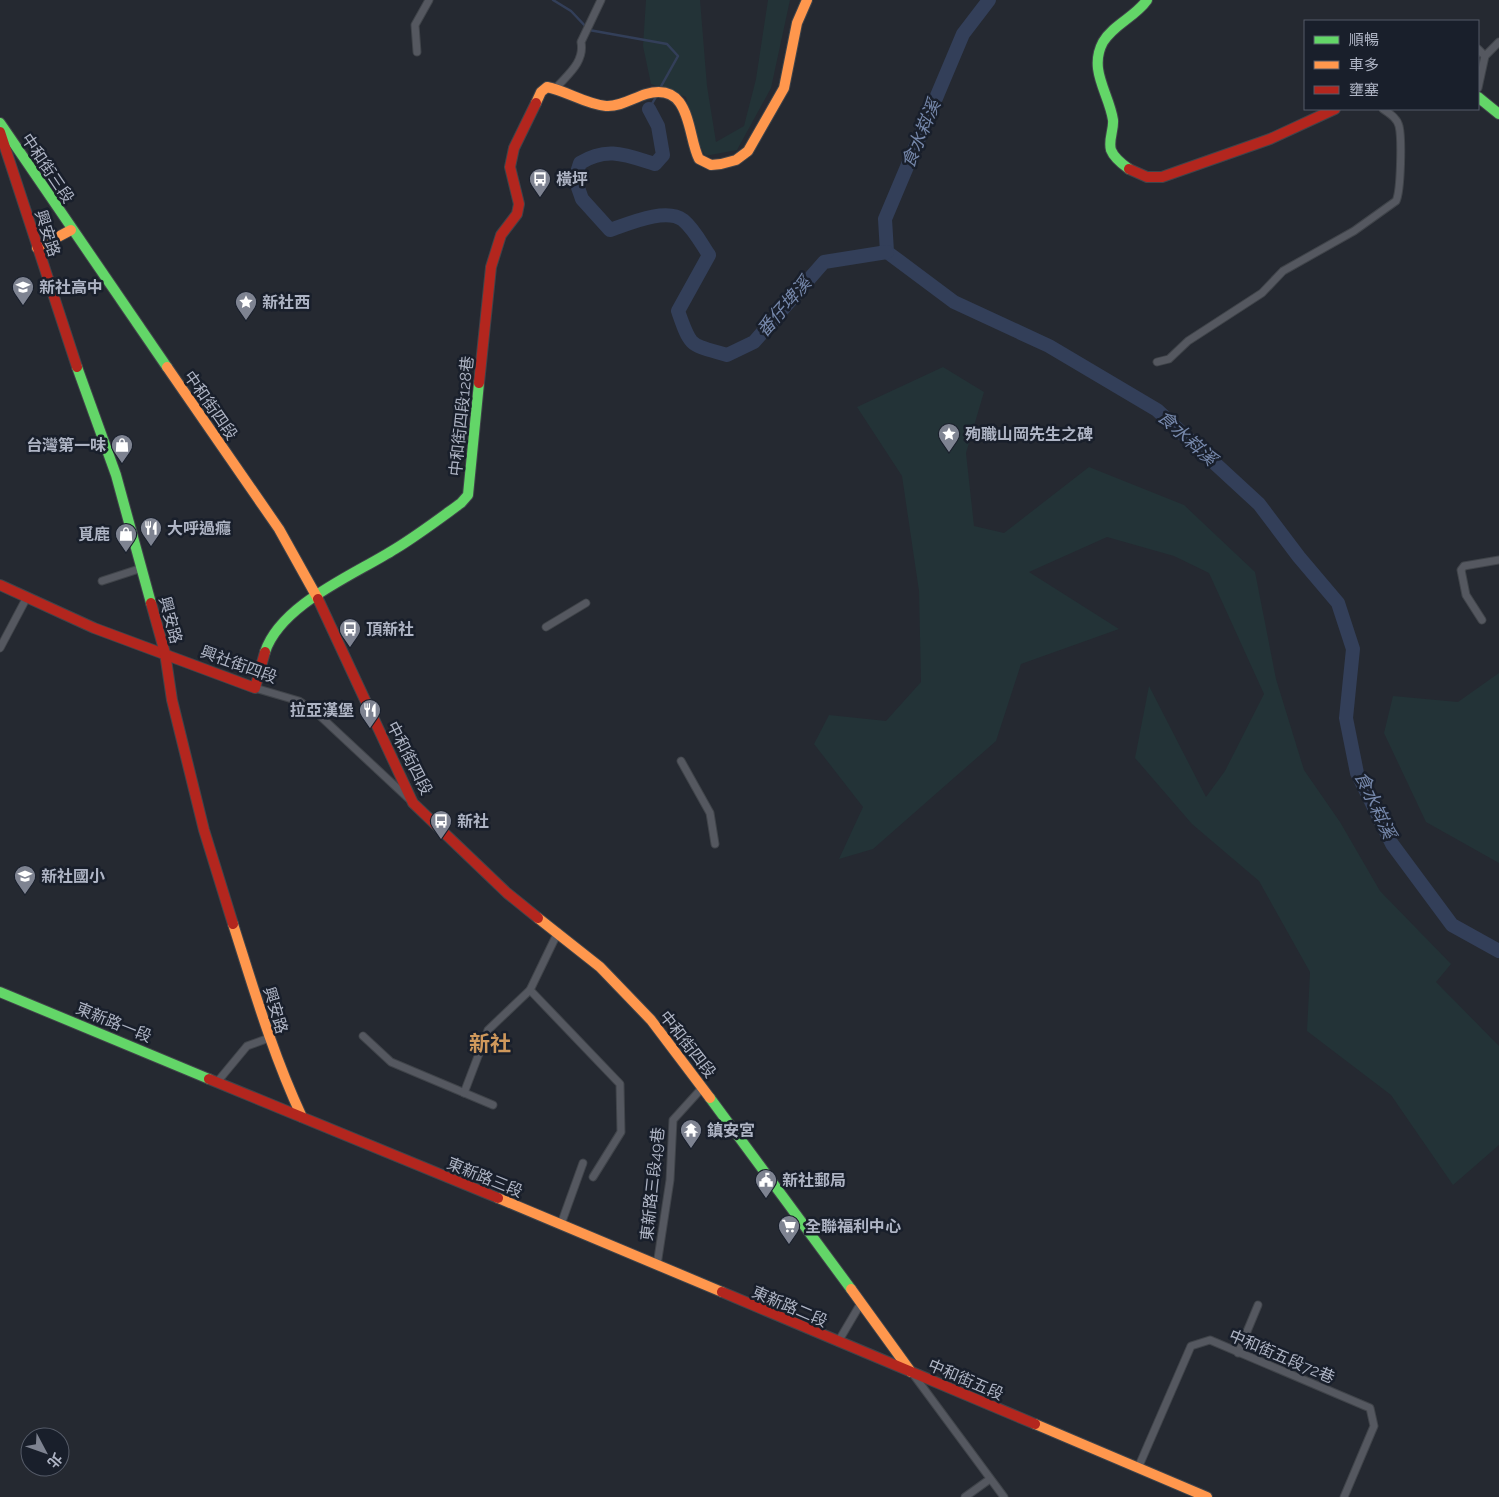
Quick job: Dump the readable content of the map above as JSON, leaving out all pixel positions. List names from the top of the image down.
{
  "streets": {
    "street": [
      "中和街三段",
      "興安路",
      "中和街四段",
      "中和街四段128巷",
      "興社街四段",
      "東新路一段",
      "東新路三段",
      "東新路三段49巷",
      "東新路二段",
      "中和街五段72巷",
      "中和街五段"
    ]
  },
  "crossings": [
    ["中和街三段", "中和街四段"],
    ["興安路", "興社街四段"],
    ["興安路", "東新路三段"],
    ["中和街四段", "中和街四段128巷"],
    ["中和街四段", "興社街四段"],
    ["中和街四段", "東新路三段49巷"],
    ["中和街四段", "中和街五段"],
    ["中和街四段128巷", "興社街四段"],
    ["東新路三段", "東新路三段49巷"],
    ["東新路三段", "東新路二段"],
    ["東新路三段49巷", "東新路二段"],
    ["東新路二段", "中和街五段"],
    ["中和街五段72巷", "中和街五段"]
  ],
  "districts": ["新社"],
  "water": ["食水嵙溪", "番仔埤溪"],
  "places": {
    "bus stop": ["橫坪", "頂新社", "新社"],
    "school or university": ["新社高中", "新社國小"],
    "place": ["新社西", "殉職山岡先生之碑"],
    "shop": ["台灣第一味", "覓鹿"],
    "restaurant": ["大呼過癮", "拉亞漢堡"],
    "temple": ["鎮安宮"],
    "public building": ["新社郵局"],
    "supermarket": ["全聯福利中心"]
  },
  "legend": ["順暢", "車多", "壅塞"],
  "north": "bottom right"
}
